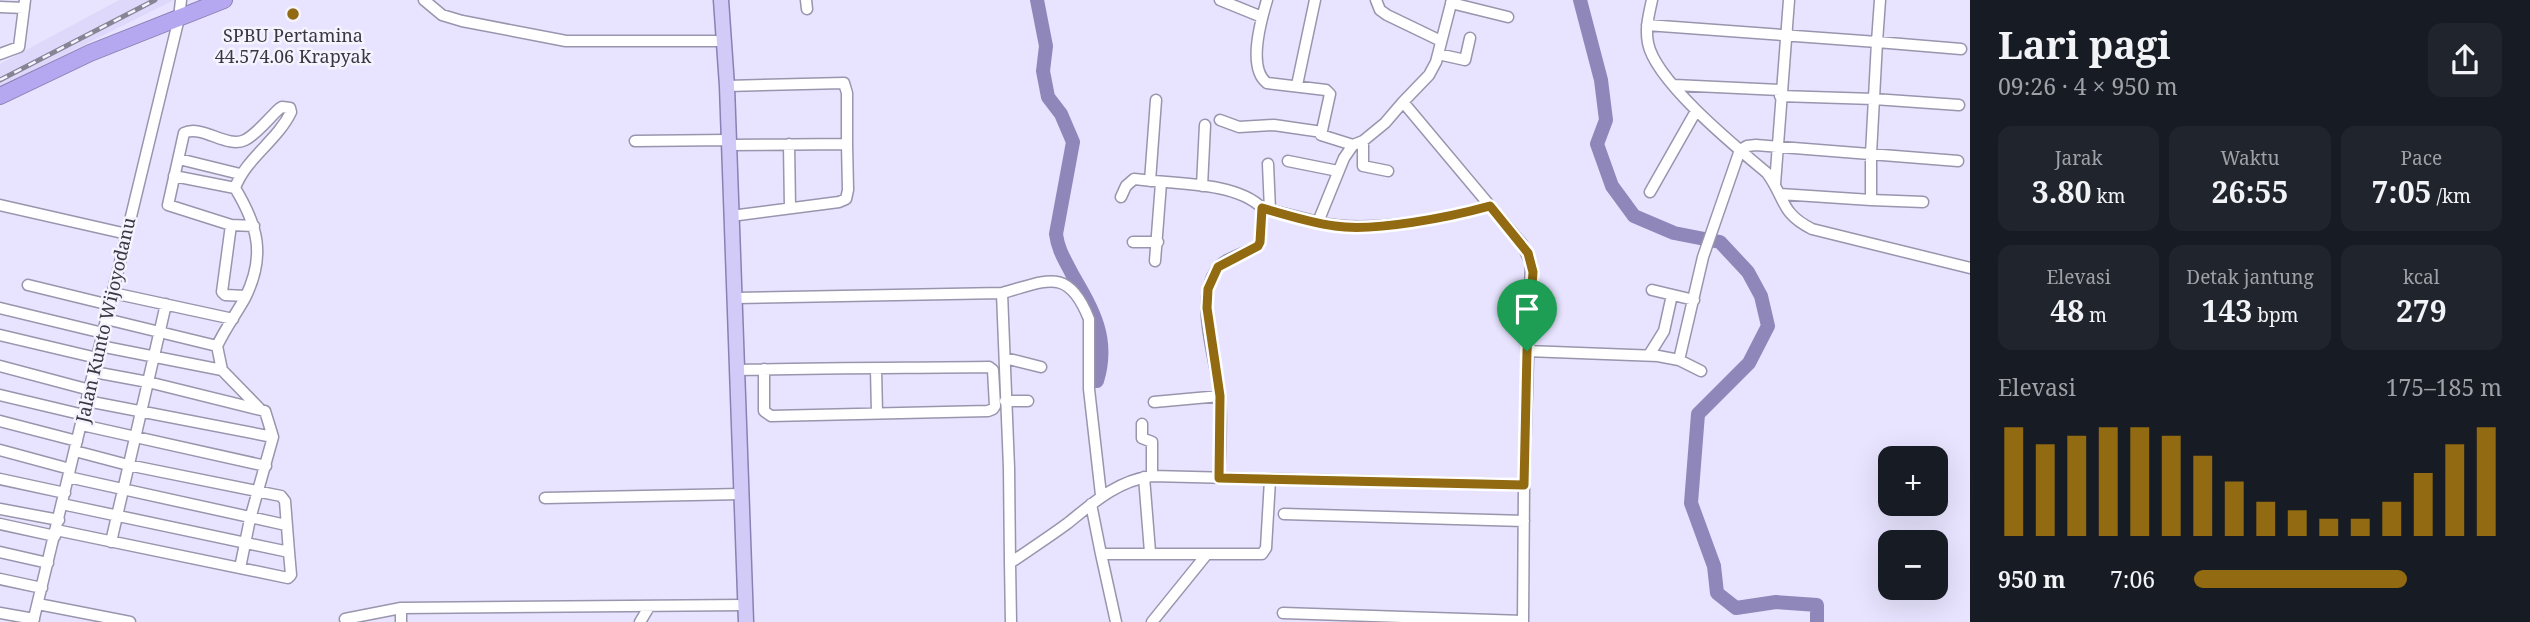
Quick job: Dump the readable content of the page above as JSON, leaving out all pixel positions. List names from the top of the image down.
{
  "streets": {
    "street": ["Jalan Kunto Wijoyodanu"]
  },
  "places": ["SPBU Pertamina 44.574.06 Krapyak"],
  "page": {
    "heading": ["Lari pagi", "09:26 · 4 × 950 m"],
    "stats": [
      ["Jarak", "3.80 km"],
      ["Waktu", "26:55"],
      ["Pace", "7:05 /km"],
      ["Elevasi", "48 m"],
      ["Detak jantung", "143 bpm"],
      ["kcal", "279"]
    ],
    "chart": ["Elevasi", "175–185 m"],
    "map_buttons": ["+", "−"],
    "list": [
      {
        "name": "950 m",
        "note": "7:06"
      }
    ]
  }
}
